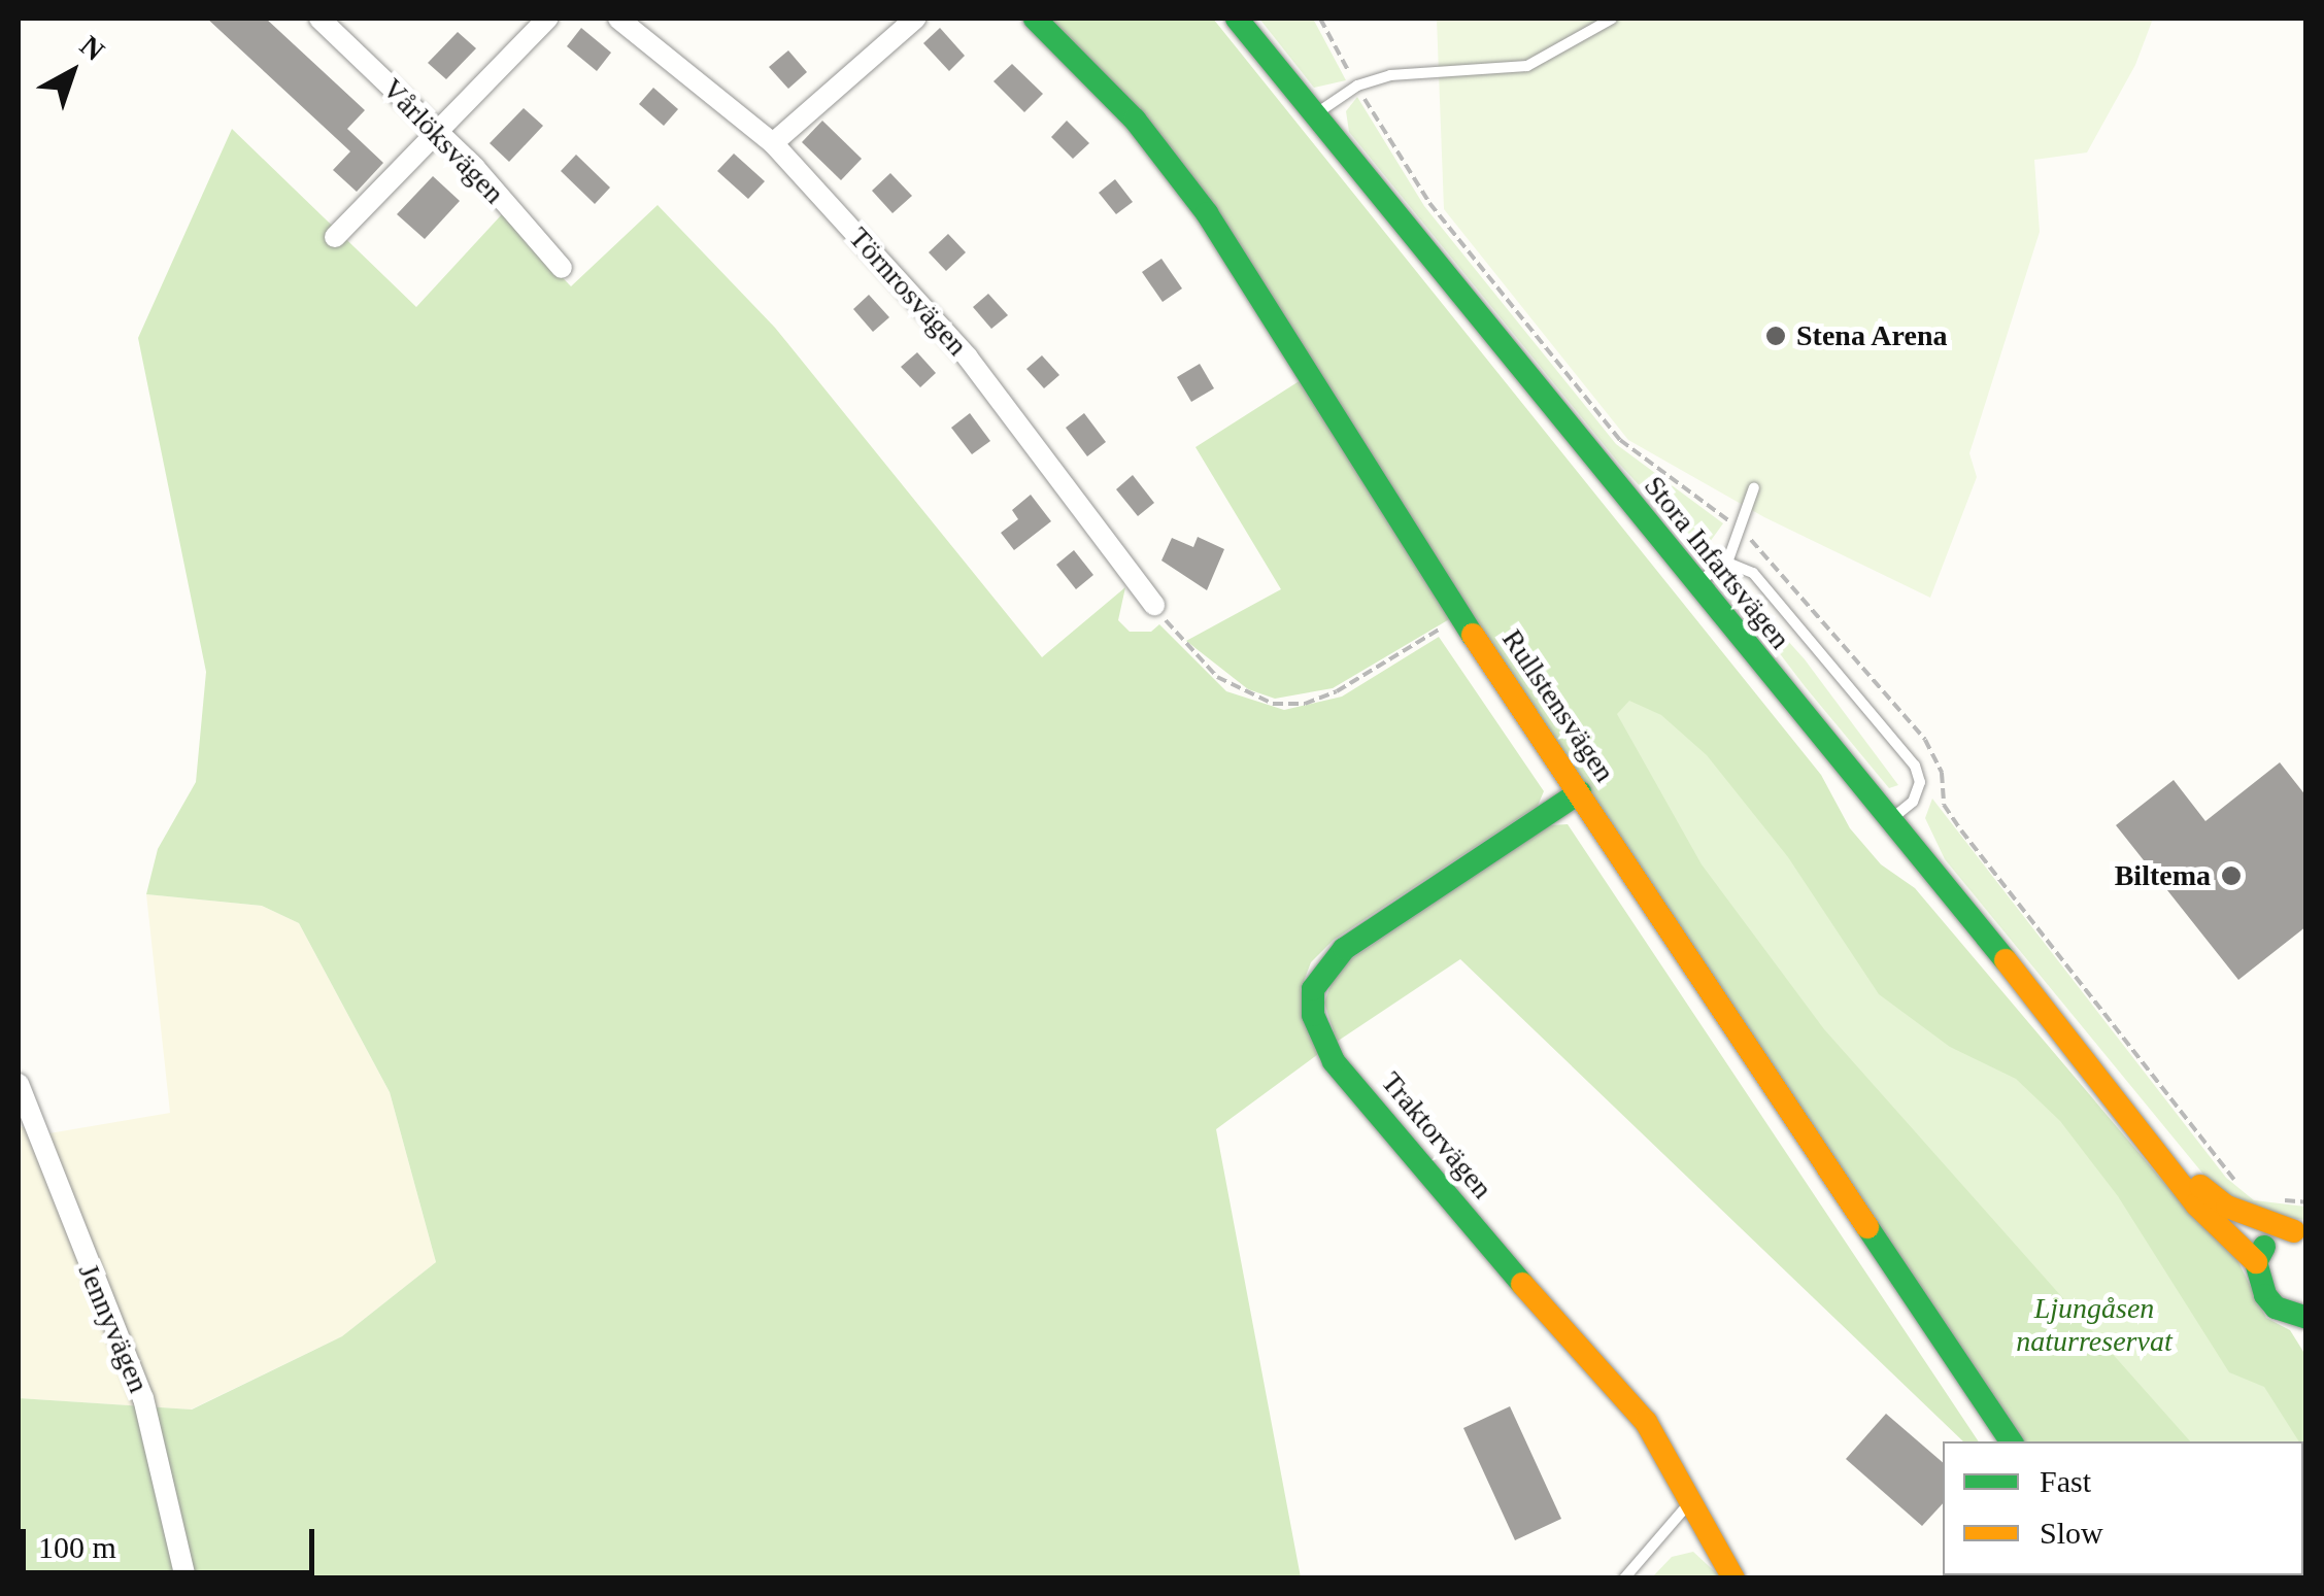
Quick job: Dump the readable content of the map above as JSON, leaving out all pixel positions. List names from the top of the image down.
{
  "streets": {
    "street": [
      "Vårlöksvägen",
      "Törnrosvägen",
      "Stora Infartsvägen",
      "Rullstensvägen",
      "Traktorvägen",
      "Jennyvägen"
    ]
  },
  "crossings": [
    ["Rullstensvägen", "Traktorvägen"]
  ],
  "parks": ["Ljungåsen naturreservat"],
  "places": ["Stena Arena", "Biltema"],
  "legend": ["Fast", "Slow"],
  "scale_bar": "100 m",
  "north": "top right"
}
